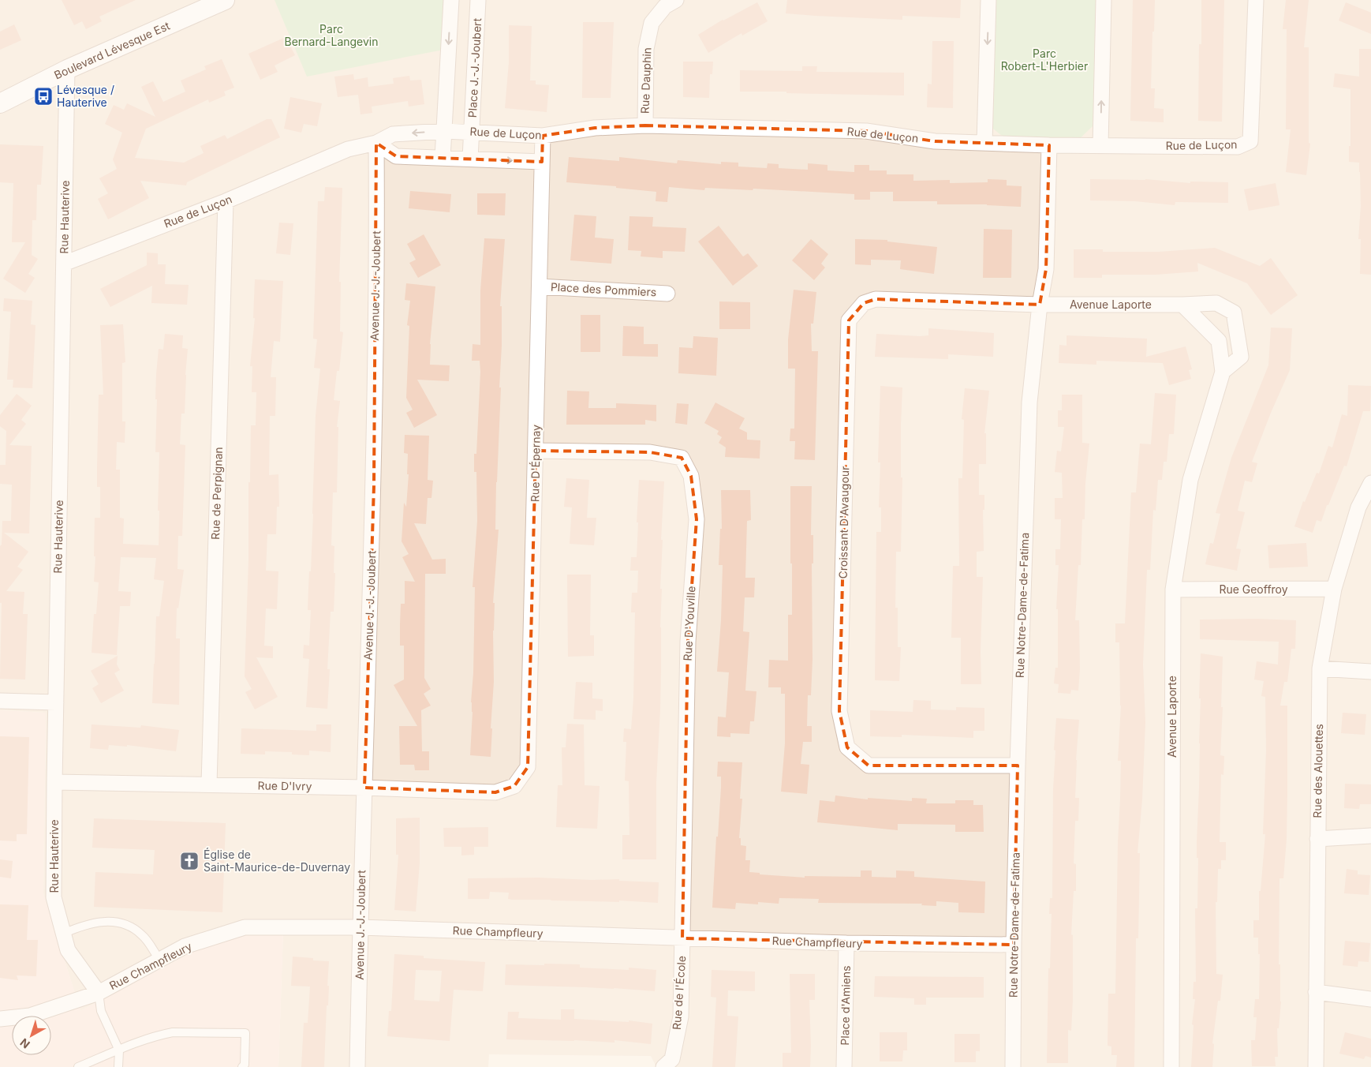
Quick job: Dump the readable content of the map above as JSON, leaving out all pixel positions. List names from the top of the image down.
{
  "streets": {
    "street": [
      "Boulevard Lévesque Est",
      "Place J.-J.-Joubert",
      "Rue Dauphin",
      "Rue de Luçon",
      "Rue Hauterive",
      "Avenue J.-J.-Joubert",
      "Place des Pommiers",
      "Avenue Laporte",
      "Rue D'Épernay",
      "Rue de Perpignan",
      "Croissant D'Avaugour",
      "Rue Geoffroy",
      "Rue Notre-Dame-de-Fatima",
      "Rue D'Youville",
      "Rue des Alouettes",
      "Rue D'Ivry",
      "Rue Champfleury",
      "Rue de l'École",
      "Place d'Amiens"
    ]
  },
  "crossings": [
    ["Boulevard Lévesque Est", "Rue Hauterive"],
    ["Place J.-J.-Joubert", "Rue de Luçon"],
    ["Rue Dauphin", "Rue de Luçon"],
    ["Rue de Luçon", "Rue Hauterive"],
    ["Rue de Luçon", "Avenue J.-J.-Joubert"],
    ["Rue de Luçon", "Rue D'Épernay"],
    ["Rue de Luçon", "Rue de Perpignan"],
    ["Rue de Luçon", "Rue Notre-Dame-de-Fatima"],
    ["Rue Hauterive", "Rue D'Ivry"],
    ["Rue Hauterive", "Rue Champfleury"],
    ["Avenue J.-J.-Joubert", "Rue D'Ivry"],
    ["Avenue J.-J.-Joubert", "Rue Champfleury"],
    ["Place des Pommiers", "Rue D'Épernay"],
    ["Avenue Laporte", "Croissant D'Avaugour"],
    ["Avenue Laporte", "Rue Geoffroy"],
    ["Avenue Laporte", "Rue Notre-Dame-de-Fatima"],
    ["Rue D'Épernay", "Rue D'Youville"],
    ["Rue D'Épernay", "Rue D'Ivry"],
    ["Rue de Perpignan", "Rue D'Ivry"],
    ["Croissant D'Avaugour", "Rue Notre-Dame-de-Fatima"],
    ["Rue Geoffroy", "Rue des Alouettes"],
    ["Rue Notre-Dame-de-Fatima", "Rue Champfleury"],
    ["Rue D'Youville", "Rue Champfleury"],
    ["Rue D'Youville", "Rue de l'École"],
    ["Rue Champfleury", "Rue de l'École"],
    ["Rue Champfleury", "Place d'Amiens"]
  ],
  "parks": ["Parc Bernard-Langevin", "Parc Robert-L'Herbier"],
  "places": {
    "bus stop": ["Lévesque / Hauterive"],
    "church": ["Église de Saint-Maurice-de-Duvernay"]
  },
  "north": "bottom left"
}
